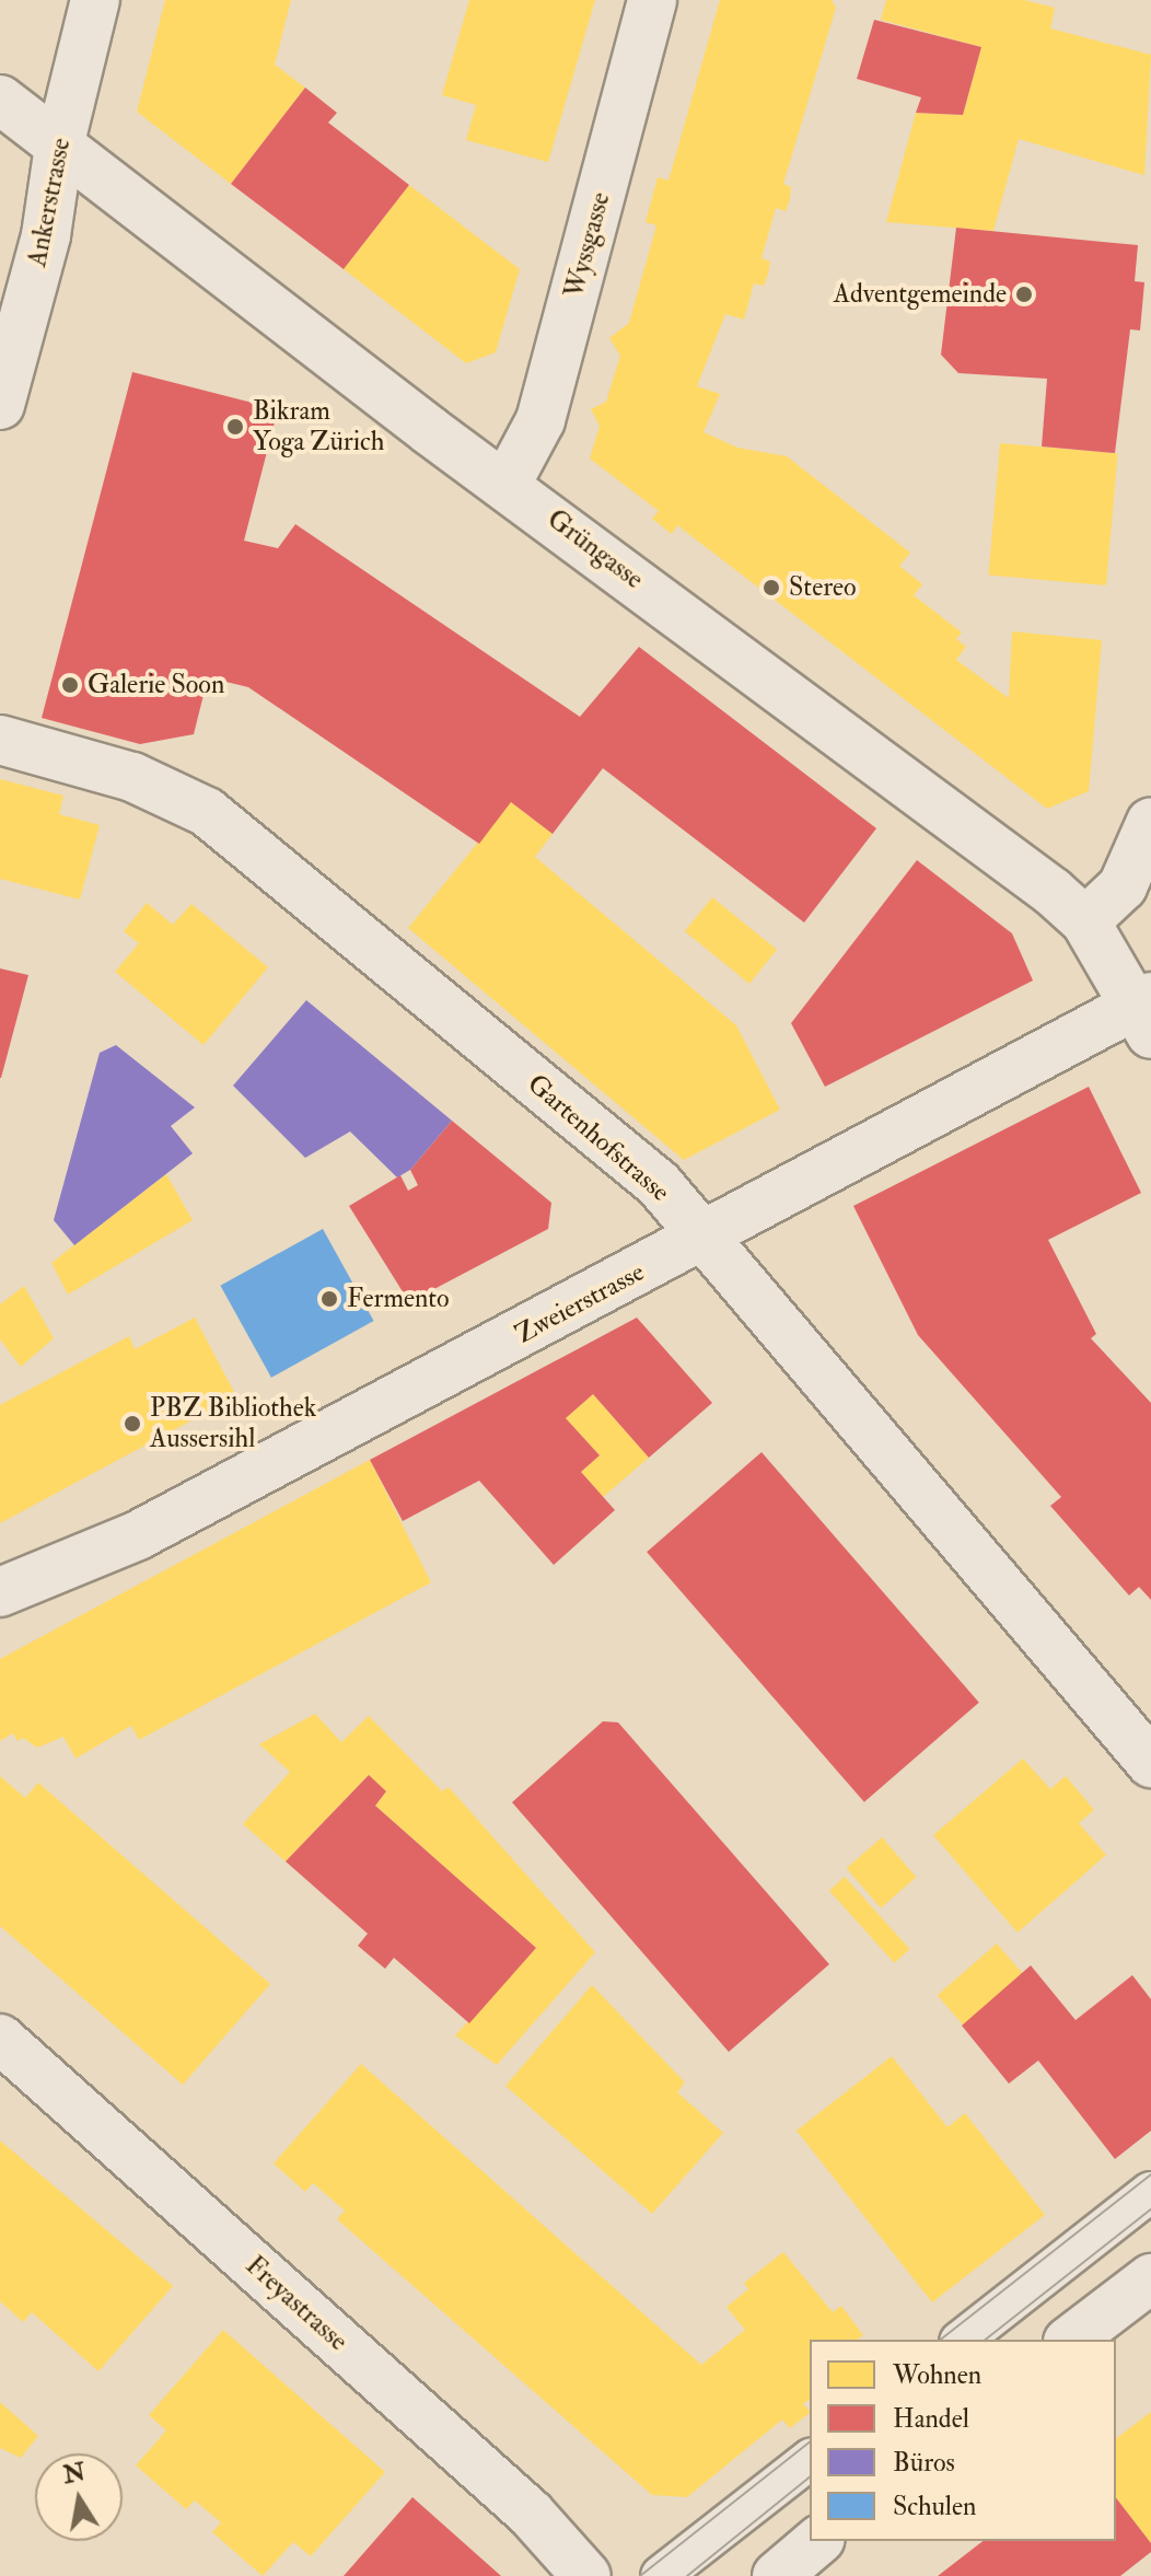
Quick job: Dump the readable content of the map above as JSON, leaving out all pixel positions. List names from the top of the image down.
{
  "streets": {
    "street": [
      "Ankerstrasse",
      "Wyssgasse",
      "Grüngasse",
      "Gartenhofstrasse",
      "Zweierstrasse",
      "Freyastrasse"
    ]
  },
  "crossings": [
    ["Ankerstrasse", "Grüngasse"],
    ["Wyssgasse", "Grüngasse"],
    ["Grüngasse", "Zweierstrasse"],
    ["Gartenhofstrasse", "Zweierstrasse"]
  ],
  "places": [
    "Adventgemeinde",
    "Bikram Yoga Zürich",
    "Stereo",
    "Galerie Soon",
    "Fermento",
    "PBZ Bibliothek Aussersihl"
  ],
  "legend": [
    "Wohnen",
    "Handel",
    "Büros",
    "Schulen"
  ],
  "north": "top"
}
